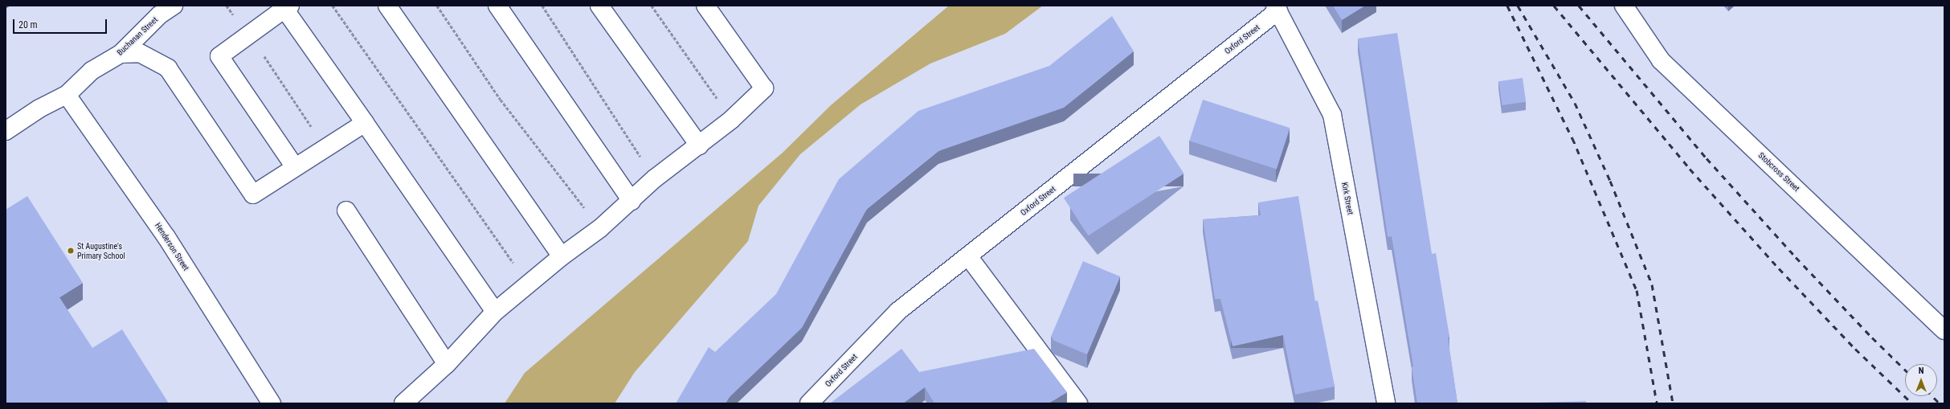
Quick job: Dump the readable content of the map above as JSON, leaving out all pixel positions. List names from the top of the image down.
{
  "streets": {
    "street": [
      "Buchanan Street",
      "Oxford Street",
      "Stobcross Street",
      "Kirk Street",
      "Henderson Street"
    ]
  },
  "crossings": [
    ["Buchanan Street", "Henderson Street"],
    ["Oxford Street", "Kirk Street"]
  ],
  "places": ["St Augustine's Primary School"],
  "scale_bar": "20 m",
  "north": "top"
}
